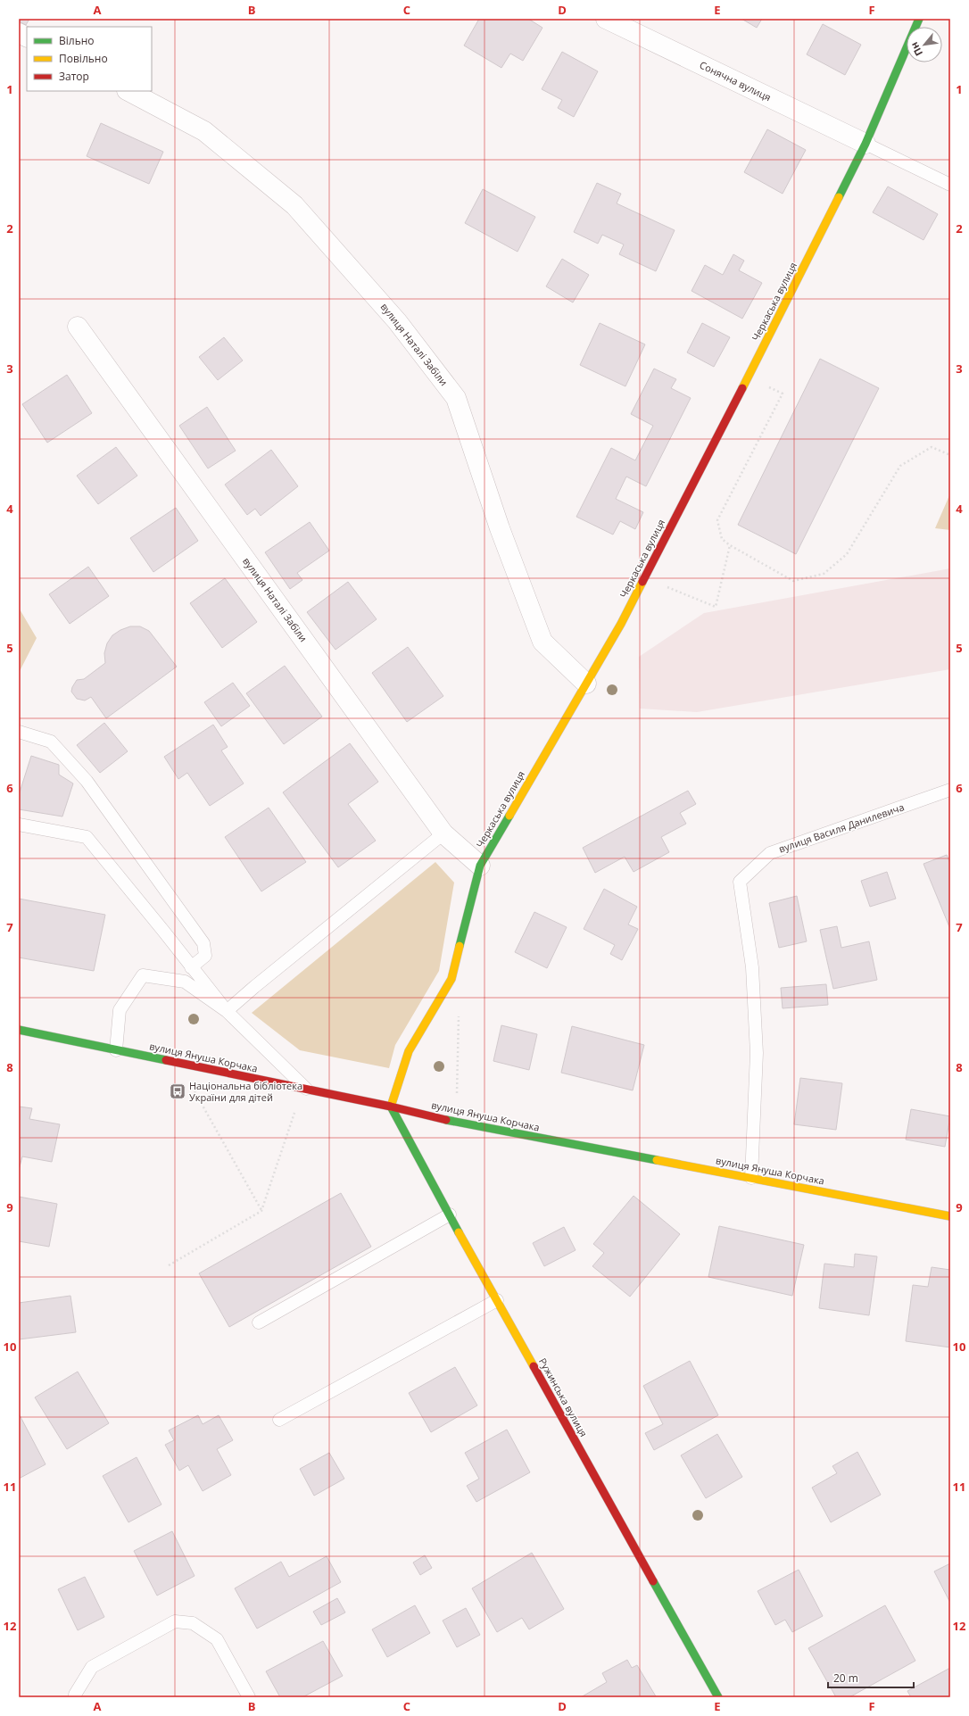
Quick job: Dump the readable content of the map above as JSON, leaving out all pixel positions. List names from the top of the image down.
{
  "streets": {
    "street": [
      "Сонячна вулиця",
      "Черкаська вулиця",
      "вулиця Наталі Забіли",
      "вулиця Януша Корчака",
      "Ружинська вулиця"
    ],
    "lane": ["вулиця Василя Данилевича"]
  },
  "crossings": [
    ["Сонячна вулиця", "Черкаська вулиця"],
    ["Черкаська вулиця", "вулиця Наталі Забіли"],
    ["Черкаська вулиця", "вулиця Януша Корчака"],
    ["Черкаська вулиця", "Ружинська вулиця"],
    ["вулиця Василя Данилевича", "вулиця Януша Корчака"],
    ["вулиця Януша Корчака", "Ружинська вулиця"]
  ],
  "places": {
    "bus stop": ["Національна бібліотека України для дітей"]
  },
  "legend": ["Вільно", "Повільно", "Затор"],
  "scale_bar": "20 m",
  "north": "bottom left",
  "grid": {
    "columns": [
      "A",
      "B",
      "C",
      "D",
      "E",
      "F"
    ],
    "rows": [
      "1",
      "2",
      "3",
      "4",
      "5",
      "6",
      "7",
      "8",
      "9",
      "10",
      "11",
      "12"
    ]
  }
}
